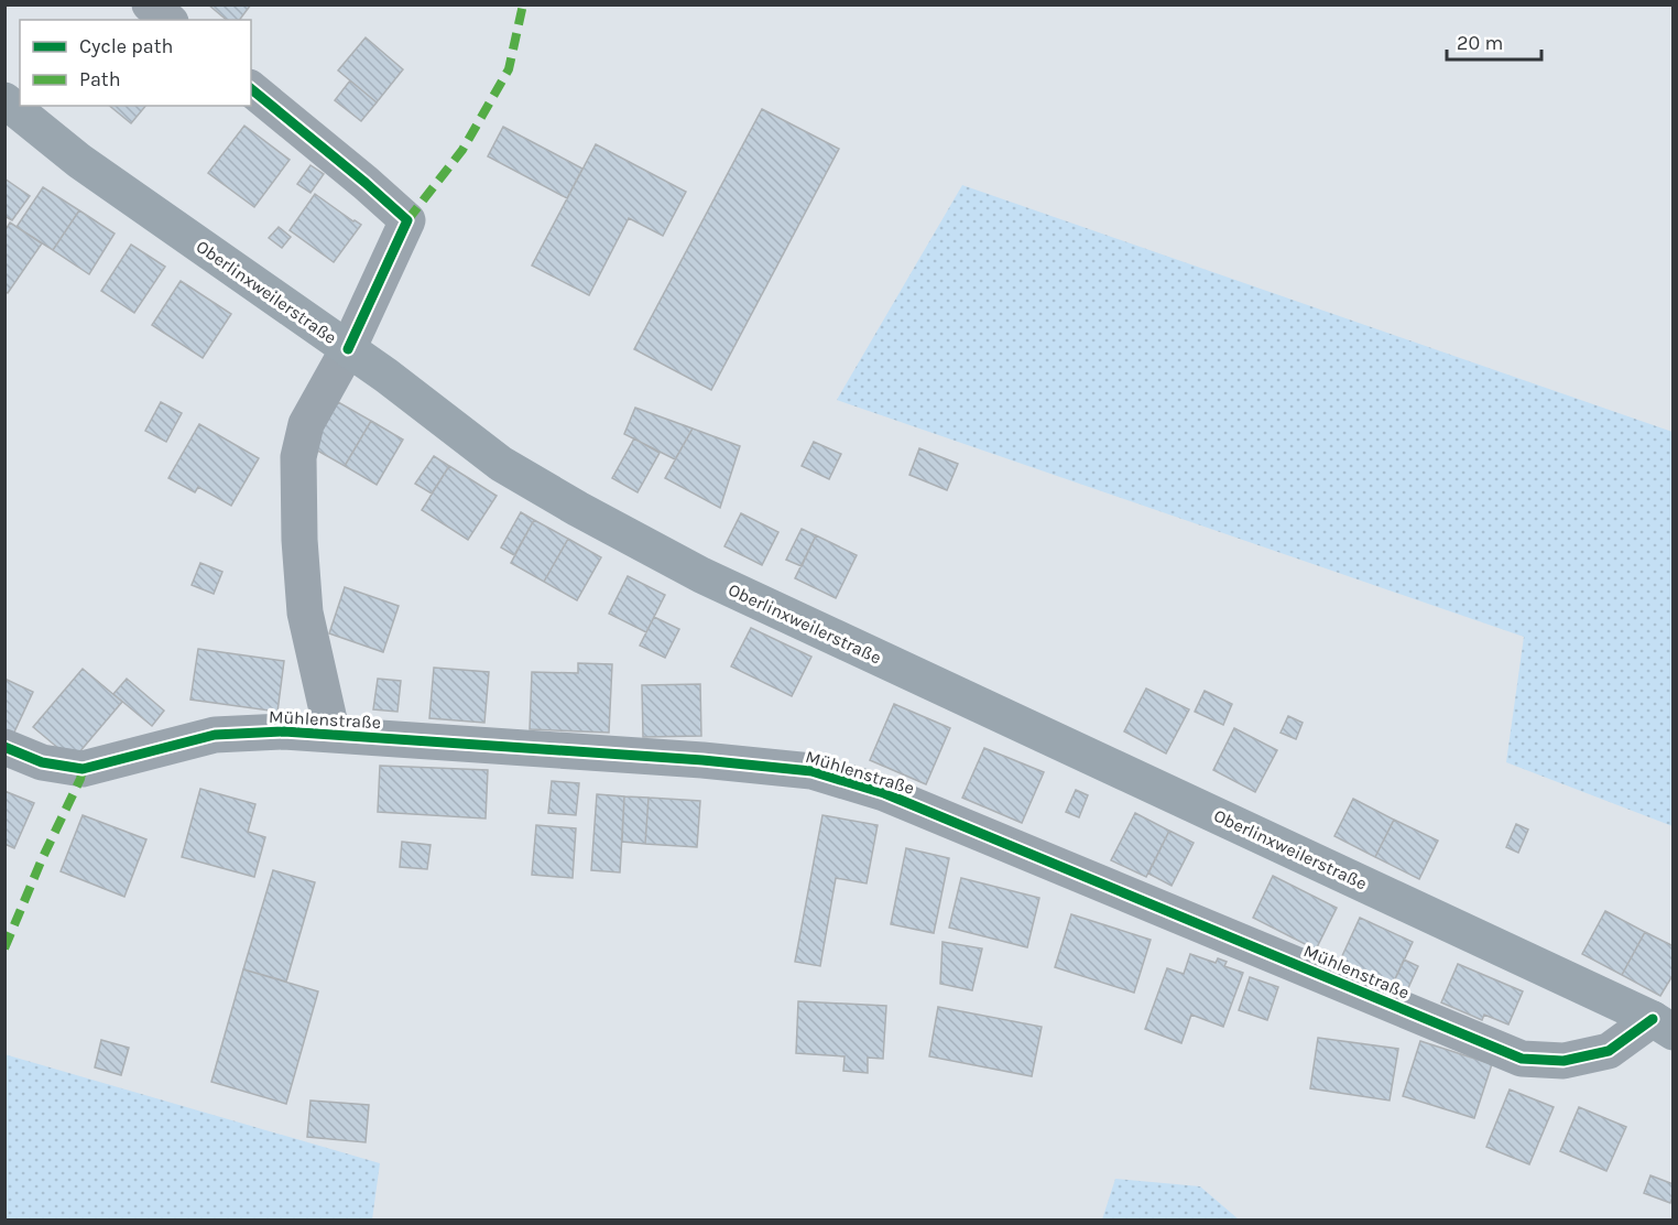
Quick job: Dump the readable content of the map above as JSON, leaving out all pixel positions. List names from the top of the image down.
{
  "streets": {
    "main road": ["Oberlinxweilerstraße"],
    "street": ["Mühlenstraße"]
  },
  "crossings": [
    ["Oberlinxweilerstraße", "Mühlenstraße"]
  ],
  "legend": ["Cycle path", "Path"],
  "scale_bar": "20 m"
}
